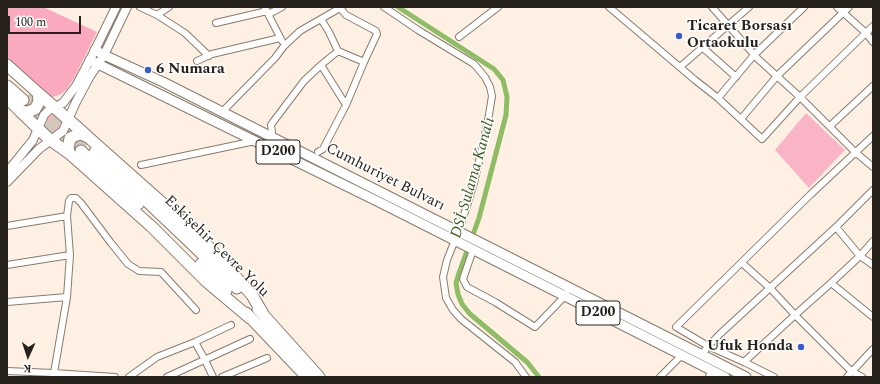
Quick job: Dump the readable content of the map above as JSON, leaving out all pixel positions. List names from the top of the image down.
{
  "streets": {
    "highway": ["Eskişehir Çevre Yolu"],
    "main road": ["D200", "Cumhuriyet Bulvarı"]
  },
  "water": ["DSİ Sulama Kanalı"],
  "places": ["Ticaret Borsası Ortaokulu", "6 Numara", "Ufuk Honda"],
  "scale_bar": "100 m",
  "north": "bottom"
}
